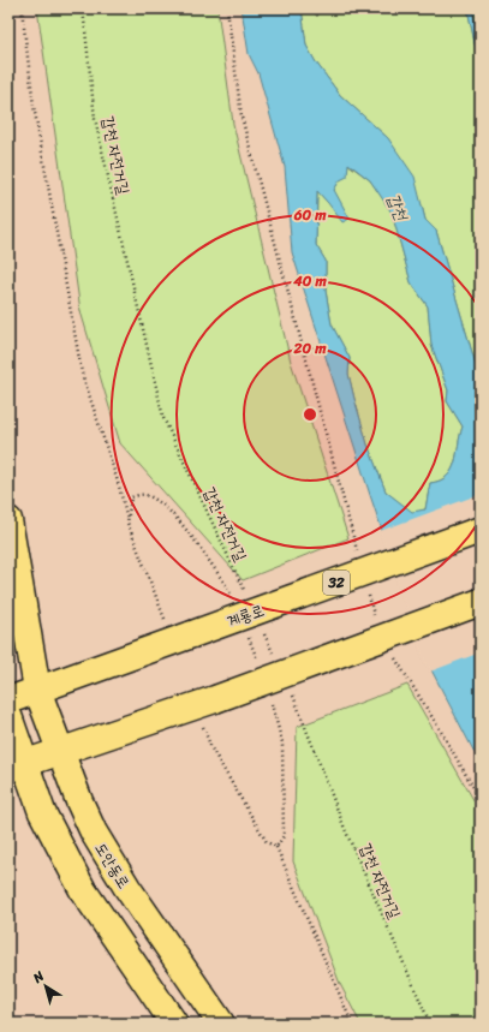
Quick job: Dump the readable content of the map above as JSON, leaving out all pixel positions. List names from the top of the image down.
{
  "streets": {
    "main road": ["32", "계룡로", "도안동로"],
    "path": ["갑천 자전거길"]
  },
  "crossings": [
    ["계룡로", "도안동로"]
  ],
  "water": ["갑천"],
  "north": "top left",
  "rings": ["60 m", "40 m", "20 m"]
}
